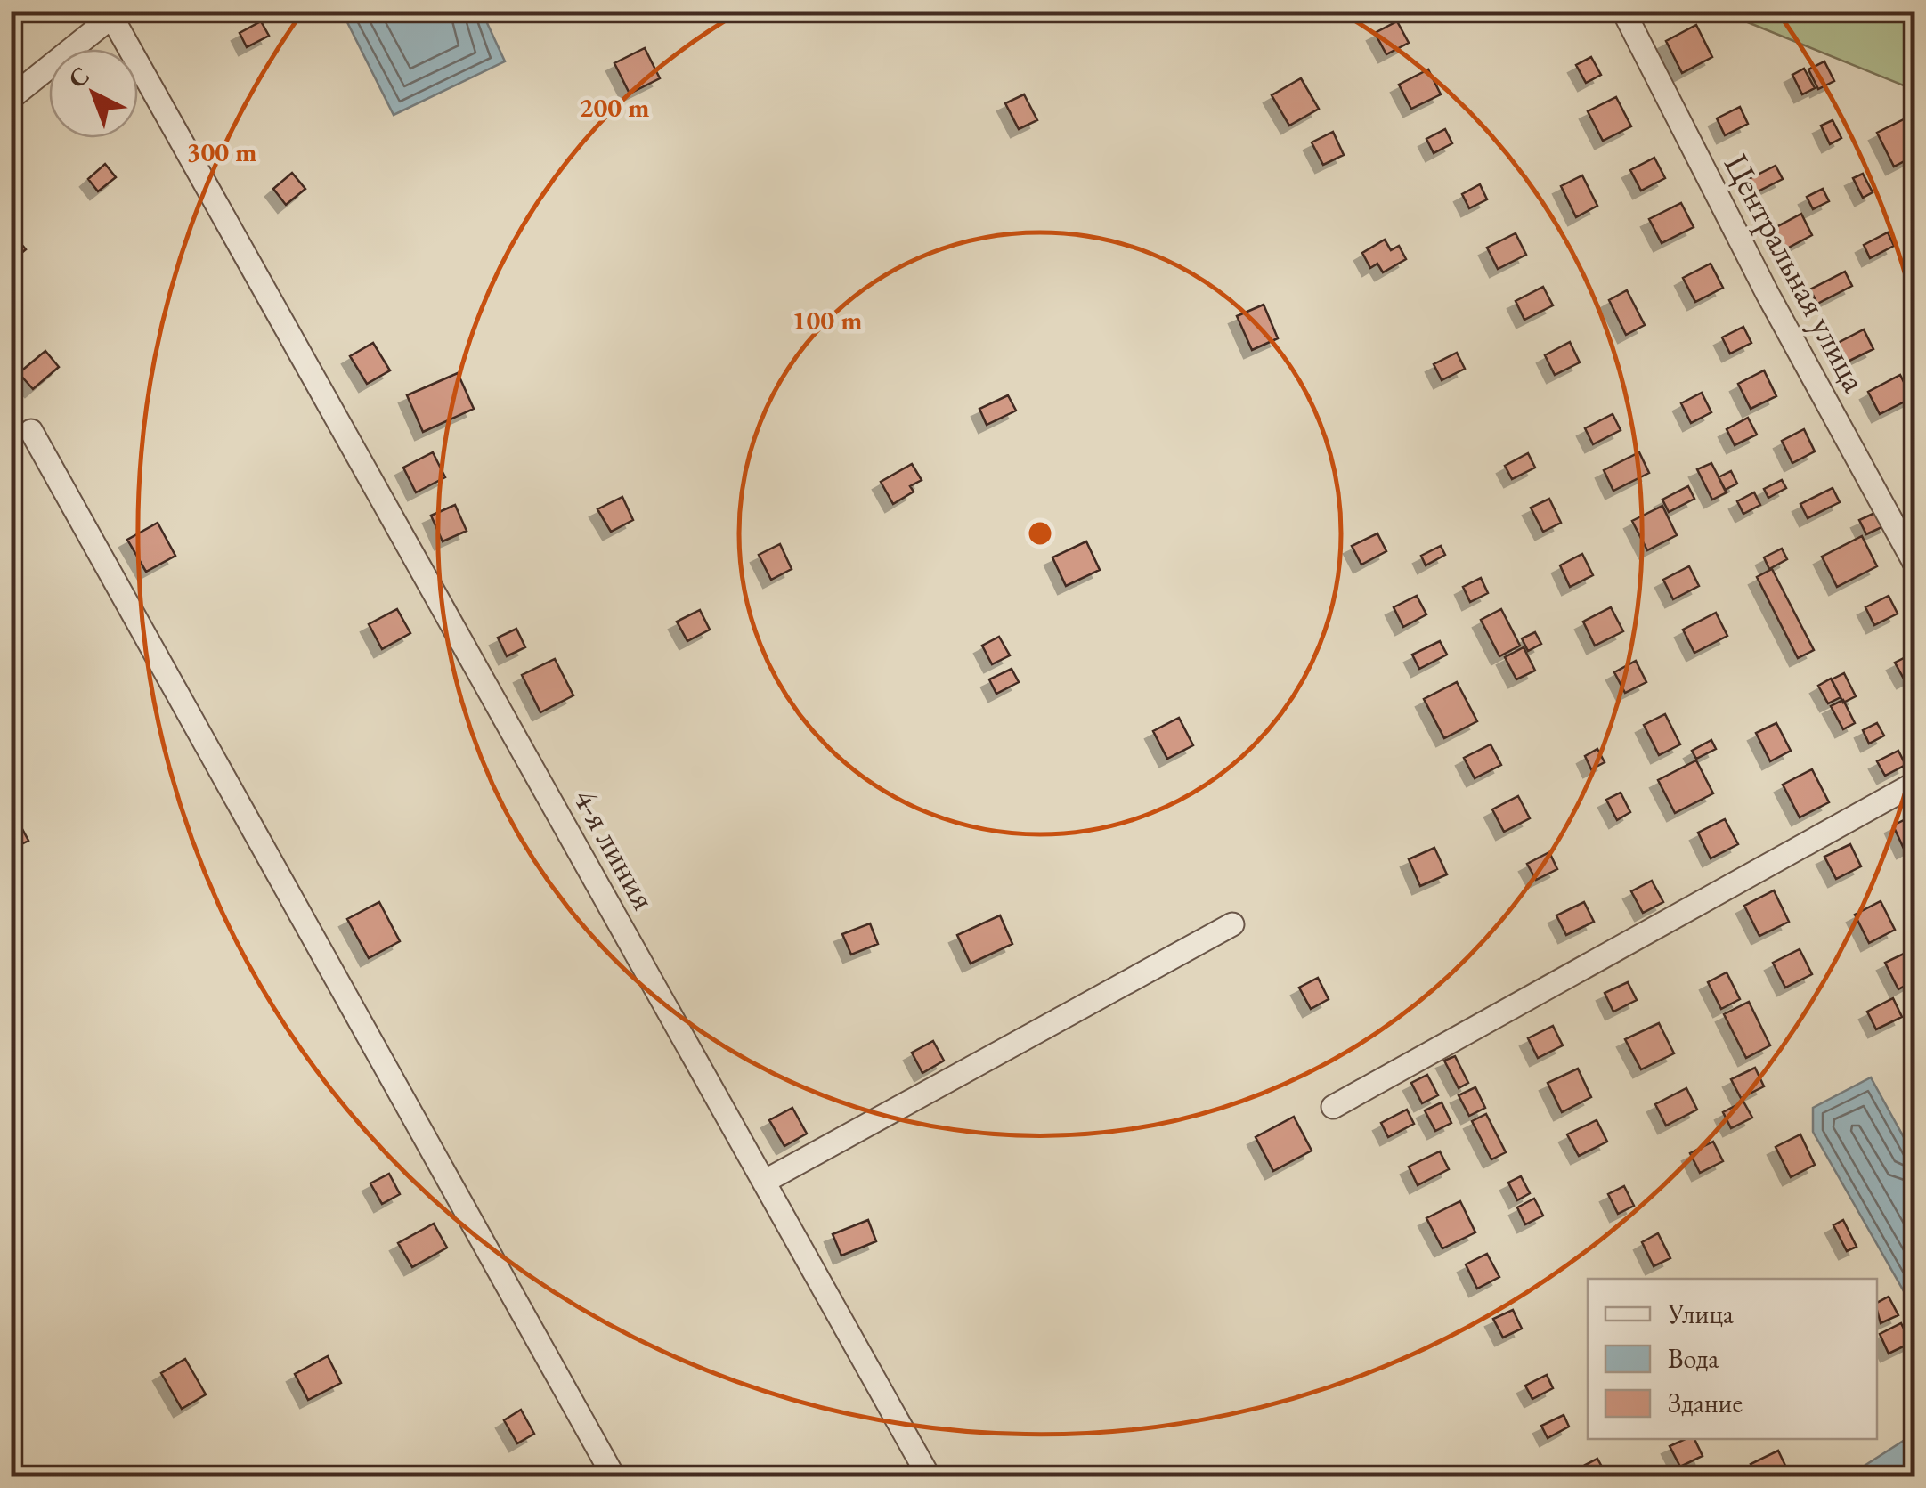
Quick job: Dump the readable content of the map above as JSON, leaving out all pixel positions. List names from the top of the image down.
{
  "streets": {
    "street": ["Центральная улица", "4-я линия"]
  },
  "legend": ["Улица", "Вода", "Здание"],
  "north": "top left",
  "rings": ["200 m", "300 m", "100 m"]
}
